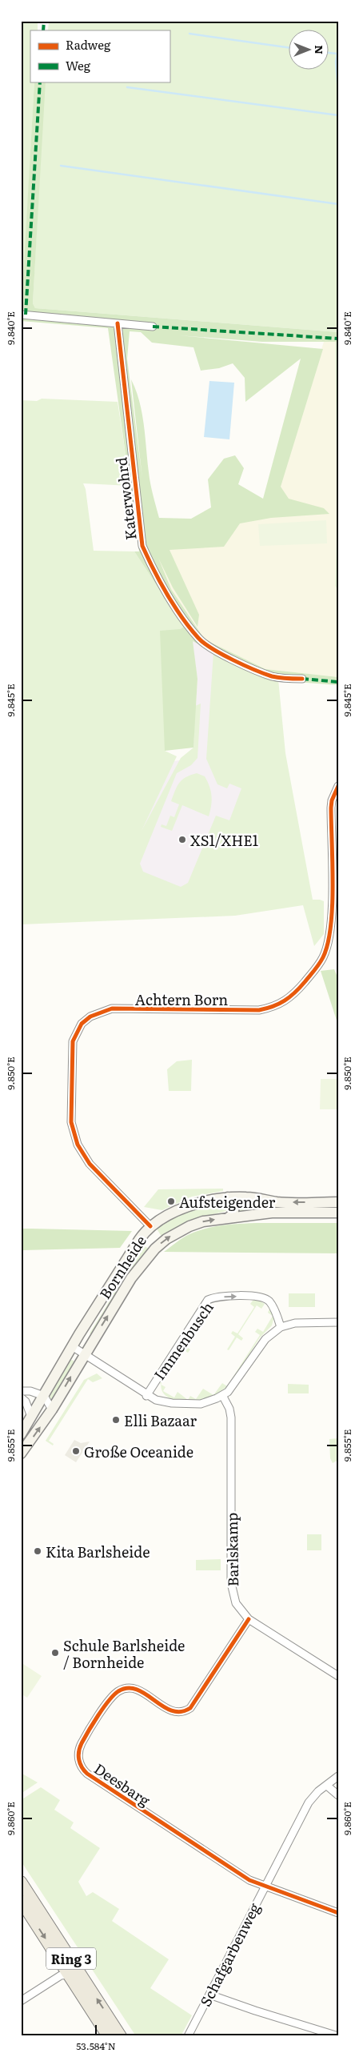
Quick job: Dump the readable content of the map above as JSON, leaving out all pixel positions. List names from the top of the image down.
{
  "streets": {
    "main road": ["Ring 3"],
    "street": [
      "Katerwohrd",
      "Achtern Born",
      "Bornheide",
      "Immenbusch",
      "Barlskamp",
      "Deesbarg",
      "Schafgarbenweg"
    ]
  },
  "crossings": [
    ["Achtern Born", "Bornheide"],
    ["Bornheide", "Immenbusch"],
    ["Immenbusch", "Barlskamp"],
    ["Barlskamp", "Deesbarg"],
    ["Deesbarg", "Schafgarbenweg"]
  ],
  "places": [
    "XS1/XHE1",
    "Aufsteigender",
    "Elli Bazaar",
    "Große Oceanide",
    "Kita Barlsheide",
    "Schule Barlsheide / Bornheide"
  ],
  "legend": ["Radweg", "Weg"],
  "north": "right",
  "coordinates": [
    "9.840°E",
    "9.845°E",
    "9.850°E",
    "9.855°E",
    "9.860°E",
    "53.584°N"
  ]
}
